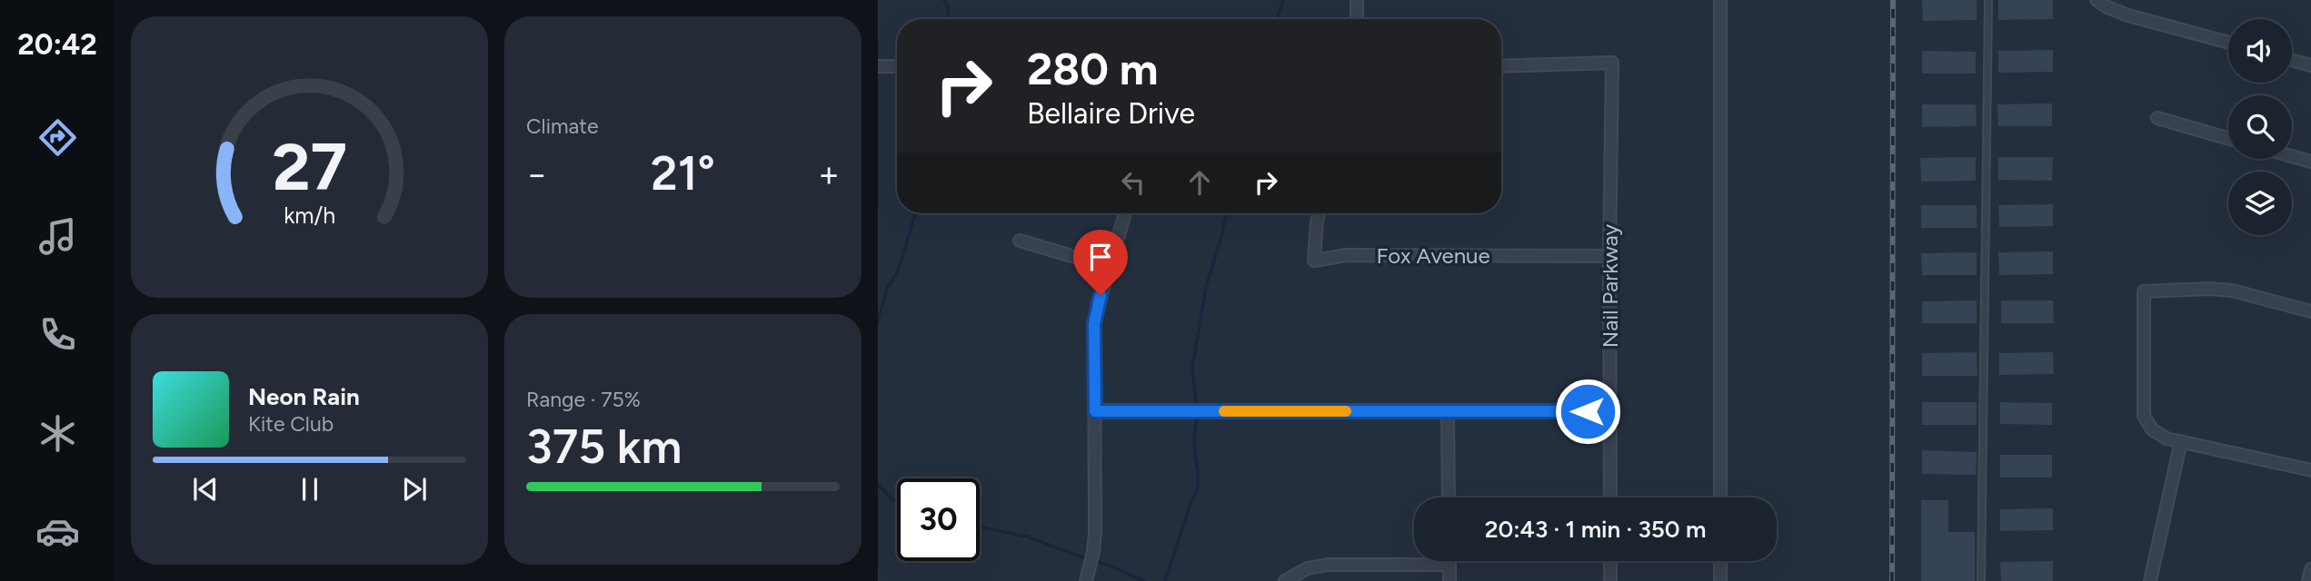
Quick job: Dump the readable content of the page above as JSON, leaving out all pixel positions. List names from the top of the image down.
{
  "streets": {
    "street": ["Fox Avenue", "Nail Parkway"]
  },
  "crossings": [
    ["Fox Avenue", "Nail Parkway"]
  ],
  "page": {
    "tabs": "20:42",
    "tile": [
      "Climate",
      ["Range · 75%", "375 km"]
    ],
    "turn": ["280 m", "Bellaire Drive"],
    "heat": ["−", "21°", "+"],
    "song": ["Neon Rain", "Kite Club"],
    "limit": "30",
    "trip": "20:43 · 1 min · 350 m",
    "gauge": ["27", "km/h"]
  }
}
